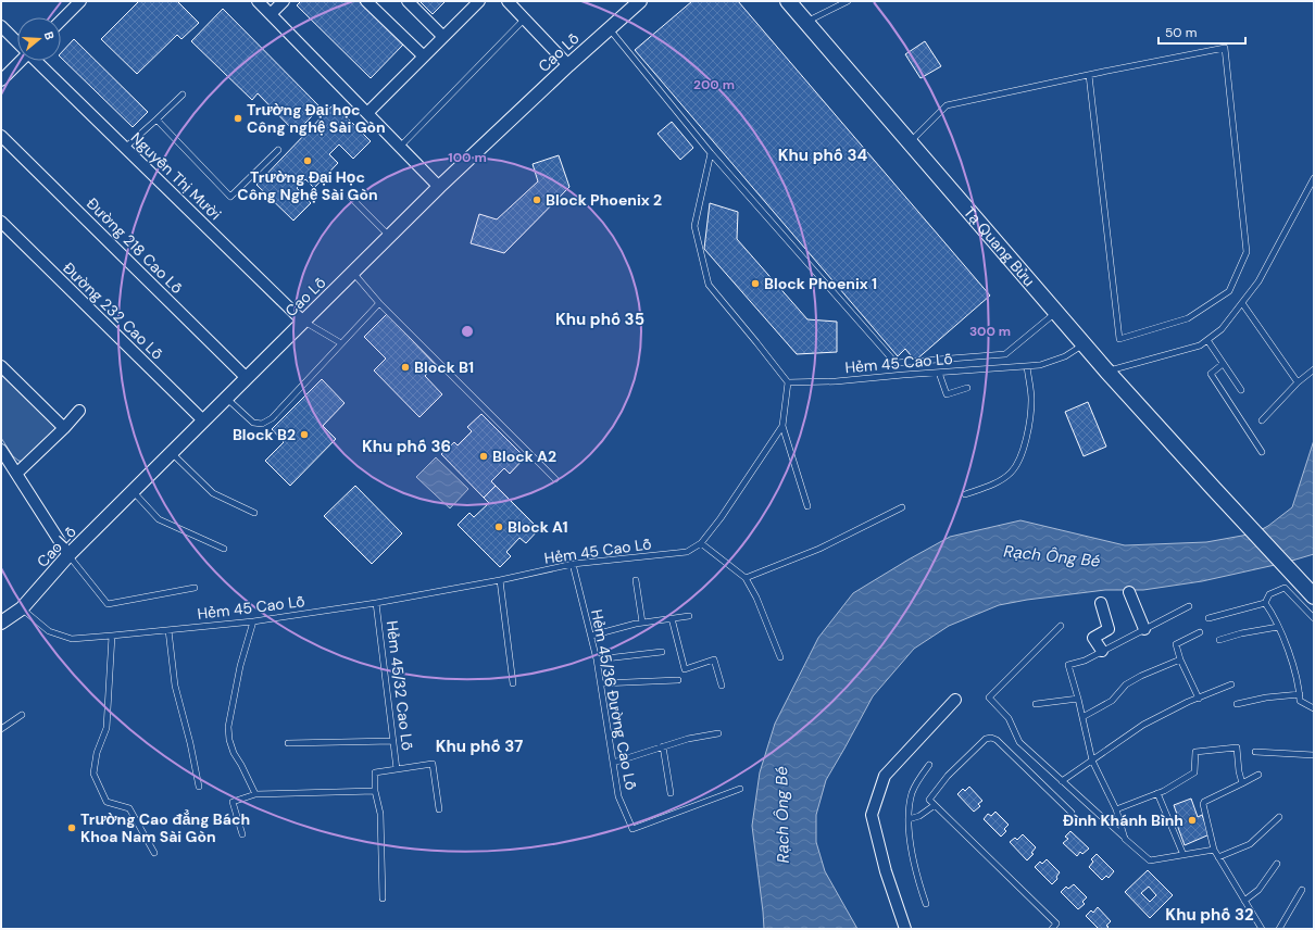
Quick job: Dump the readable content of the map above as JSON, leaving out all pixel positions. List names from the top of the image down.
{
  "streets": {
    "main road": ["Tạ Quang Bửu"],
    "street": [
      "Cao Lỗ",
      "Nguyễn Thị Mười",
      "Đường 218 Cao Lỗ",
      "Đường 232 Cao Lỗ"
    ],
    "lane": ["Hẻm 45 Cao Lỗ", "Hẻm 45/32 Cao Lỗ", "Hẻm 45/36 Đường Cao Lỗ"]
  },
  "crossings": [
    ["Cao Lỗ", "Nguyễn Thị Mười"],
    ["Cao Lỗ", "Đường 218 Cao Lỗ"],
    ["Cao Lỗ", "Đường 232 Cao Lỗ"],
    ["Cao Lỗ", "Hẻm 45 Cao Lỗ"],
    ["Tạ Quang Bửu", "Hẻm 45 Cao Lỗ"],
    ["Hẻm 45 Cao Lỗ", "Hẻm 45/32 Cao Lỗ"],
    ["Hẻm 45 Cao Lỗ", "Hẻm 45/36 Đường Cao Lỗ"]
  ],
  "districts": [
    "Khu phố 34",
    "Khu phố 35",
    "Khu phố 36",
    "Khu phố 37",
    "Khu phố 32"
  ],
  "water": ["Rạch Ông Bé"],
  "places": [
    "Trường Đại học Công nghệ Sài Gòn",
    "Trường Đại Học Công Nghệ Sài Gòn",
    "Block Phoenix 2",
    "Block Phoenix 1",
    "Block B1",
    "Block B2",
    "Block A2",
    "Block A1",
    "Đình Khánh Bình",
    "Trường Cao đẳng Bách Khoa Nam Sài Gòn"
  ],
  "scale_bar": "50 m",
  "north": "right",
  "rings": ["200 m", "100 m", "300 m"]
}
